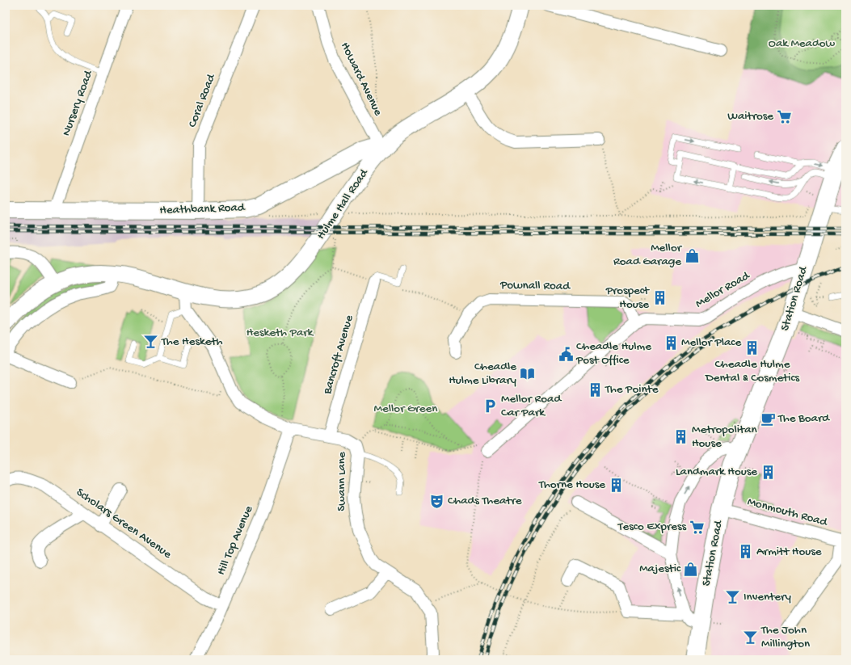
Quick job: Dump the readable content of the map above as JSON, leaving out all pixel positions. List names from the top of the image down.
{
  "streets": {
    "main road": ["Hulme Hall Road", "Heathbank Road", "Station Road"],
    "street": [
      "Howard Avenue",
      "Coral Road",
      "Nursery Road",
      "Pownall Road",
      "Mellor Road",
      "Bancroft Avenue",
      "Swann Lane",
      "Monmouth Road",
      "Scholars Green Avenue",
      "Hill Top Avenue"
    ]
  },
  "crossings": [
    ["Howard Avenue", "Hulme Hall Road"],
    ["Howard Avenue", "Heathbank Road"],
    ["Coral Road", "Heathbank Road"],
    ["Nursery Road", "Heathbank Road"],
    ["Hulme Hall Road", "Heathbank Road"],
    ["Pownall Road", "Mellor Road"],
    ["Mellor Road", "Station Road"],
    ["Station Road", "Monmouth Road"],
    ["Bancroft Avenue", "Swann Lane"],
    ["Swann Lane", "Hill Top Avenue"],
    ["Scholars Green Avenue", "Hill Top Avenue"]
  ],
  "parks": ["Oak Meadow", "Hesketh Park", "Mellor Green"],
  "places": {
    "supermarket": ["Waitrose", "Tesco Express"],
    "shop": ["Mellor Road Garage", "Majestic"],
    "building": [
      "Prospect House",
      "Mellor Place",
      "Cheadle Hulme Dental & Cosmetics",
      "The Pointe",
      "Metropolitan House",
      "Landmark House",
      "Thorne House",
      "Armitt House"
    ],
    "bar": ["The Hesketh", "Inventery", "The John Millington"],
    "public building": ["Cheadle Hulme Post Office"],
    "library": ["Cheadle Hulme Library"],
    "parking": ["Mellor Road Car Park"],
    "cafe": ["The Board"],
    "theatre": ["Chads Theatre"]
  }
}
